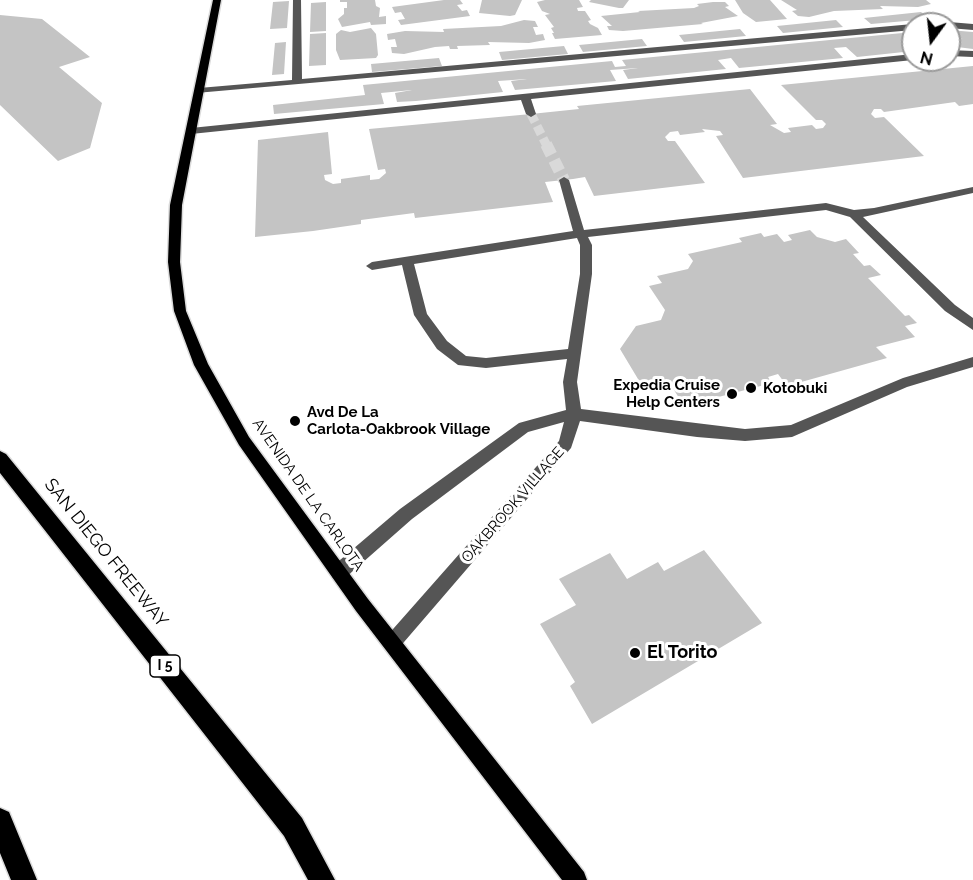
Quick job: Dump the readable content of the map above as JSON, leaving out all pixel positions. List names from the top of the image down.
{
  "streets": {
    "highway": ["SAN DIEGO FREEWAY", "I 5"],
    "main road": ["AVENIDA DE LA CARLOTA"],
    "lane": ["OAKBROOK VILLAGE"]
  },
  "crossings": [
    ["AVENIDA DE LA CARLOTA", "OAKBROOK VILLAGE"]
  ],
  "places": [
    "Kotobuki",
    "Expedia Cruise Help Centers",
    "Avd De La Carlota-Oakbrook Village",
    "El Torito"
  ],
  "north": "bottom"
}
